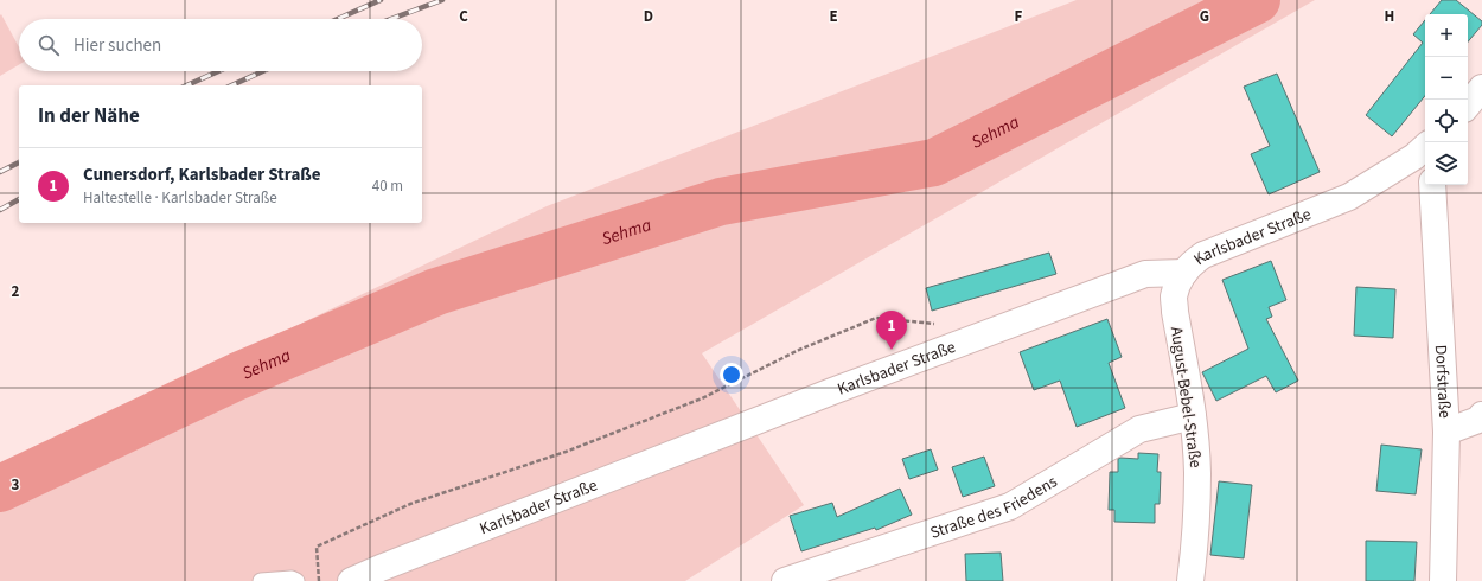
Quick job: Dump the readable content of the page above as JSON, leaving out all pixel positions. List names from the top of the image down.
{
  "streets": {
    "main road": [
      "Karlsbader Straße",
      "Dorfstraße",
      "August-Bebel-Straße",
      "Straße des Friedens"
    ]
  },
  "crossings": [
    ["Karlsbader Straße", "August-Bebel-Straße"],
    ["August-Bebel-Straße", "Straße des Friedens"]
  ],
  "water": ["Sehma"],
  "page": {
    "map_buttons": ["+", "−"],
    "search": "Hier suchen",
    "heading": "In der Nähe",
    "list": [
      {
        "mark": "1",
        "name": "Cunersdorf, Karlsbader Straße",
        "note": "Haltestelle · Karlsbader Straße",
        "value": "40 m"
      }
    ],
    "pins": "1"
  },
  "grid": {
    "columns": [
      "C",
      "D",
      "E",
      "F",
      "G",
      "H"
    ],
    "rows": ["2", "3"]
  }
}
